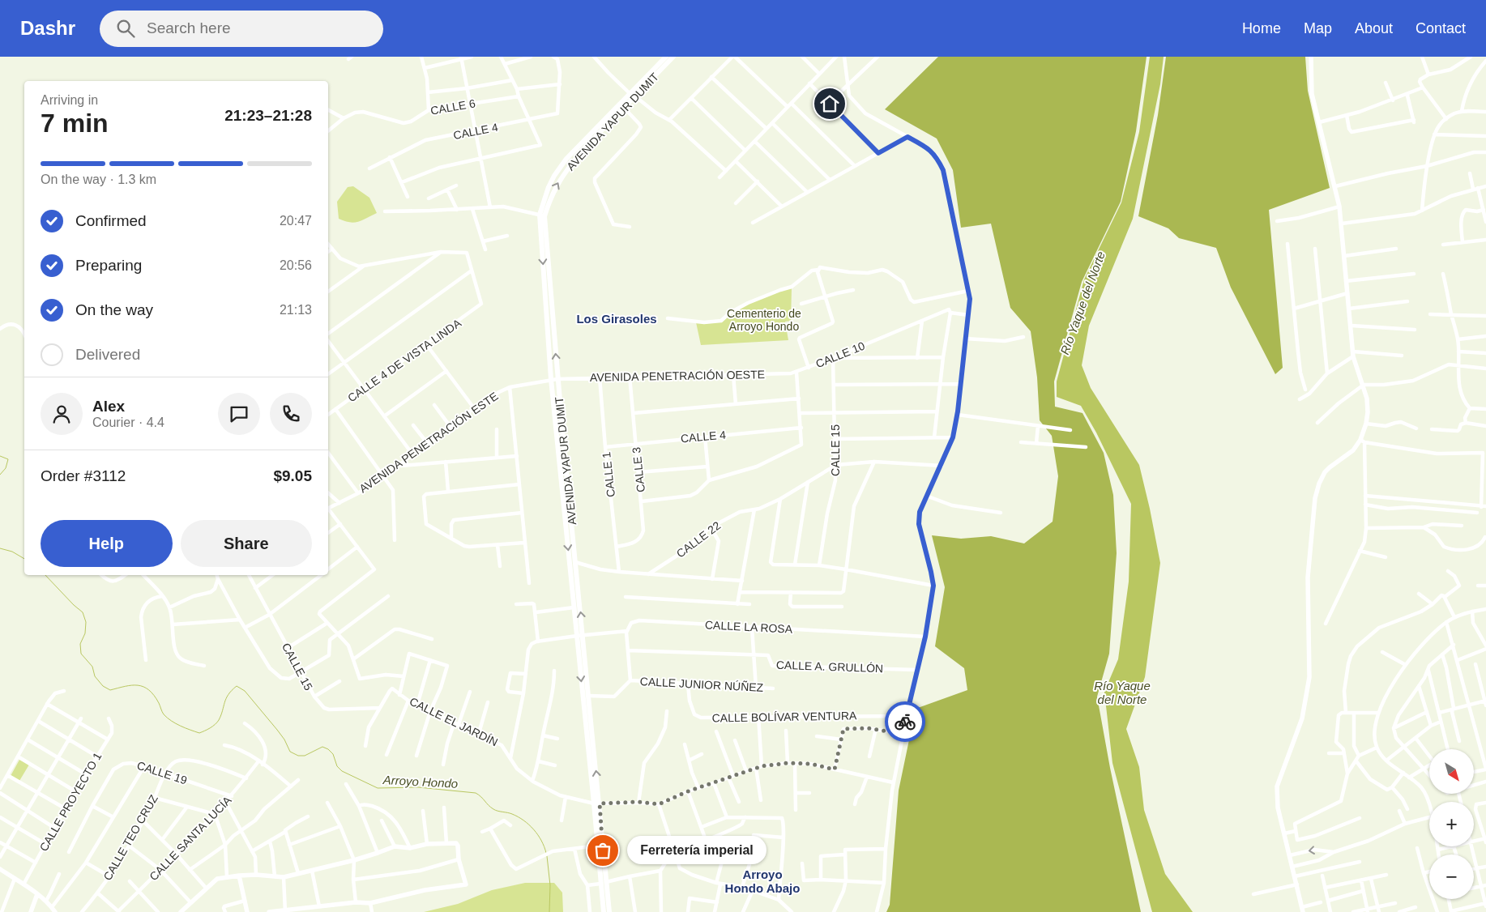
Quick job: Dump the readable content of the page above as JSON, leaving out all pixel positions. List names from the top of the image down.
{
  "streets": {
    "main road": ["AVENIDA YAPUR DUMIT"],
    "street": [
      "CALLE 6",
      "CALLE 4",
      "CALLE 10",
      "CALLE 4 DE VISTA LINDA",
      "AVENIDA PENETRACIÓN OESTE",
      "AVENIDA PENETRACIÓN ESTE",
      "CALLE 15",
      "CALLE 3",
      "CALLE 1",
      "CALLE 22",
      "CALLE LA ROSA",
      "CALLE A. GRULLÓN",
      "CALLE JUNIOR NÚÑEZ",
      "CALLE BOLÍVAR VENTURA",
      "CALLE EL JARDÍN",
      "CALLE 19",
      "CALLE PROYECTO 1",
      "CALLE TEO CRUZ",
      "CALLE SANTA LUCÍA"
    ]
  },
  "crossings": [
    ["AVENIDA YAPUR DUMIT", "AVENIDA PENETRACIÓN OESTE"],
    ["AVENIDA YAPUR DUMIT", "AVENIDA PENETRACIÓN ESTE"],
    ["AVENIDA YAPUR DUMIT", "CALLE JUNIOR NÚÑEZ"],
    ["AVENIDA YAPUR DUMIT", "CALLE EL JARDÍN"],
    ["CALLE 4", "CALLE 3"],
    ["CALLE 4", "CALLE 1"],
    ["CALLE 10", "AVENIDA PENETRACIÓN OESTE"],
    ["CALLE 10", "CALLE 15"],
    ["AVENIDA PENETRACIÓN OESTE", "AVENIDA PENETRACIÓN ESTE"],
    ["AVENIDA PENETRACIÓN OESTE", "CALLE 3"],
    ["AVENIDA PENETRACIÓN OESTE", "CALLE 1"],
    ["CALLE 15", "CALLE 22"],
    ["CALLE 15", "CALLE EL JARDÍN"],
    ["CALLE 3", "CALLE 1"],
    ["CALLE JUNIOR NÚÑEZ", "CALLE BOLÍVAR VENTURA"],
    ["CALLE 19", "CALLE TEO CRUZ"],
    ["CALLE 19", "CALLE SANTA LUCÍA"]
  ],
  "districts": ["Los Girasoles", "Arroyo Hondo Abajo"],
  "water": ["Río Yaque del Norte", "Arroyo Hondo"],
  "parks": ["Cementerio de Arroyo Hondo"],
  "places": ["Ferretería imperial"],
  "north": "bottom right",
  "page": {
    "header": "Dashr",
    "search": "Search here",
    "nav": [
      "Home",
      "Map",
      "About",
      "Contact"
    ],
    "heading": ["7 min", "Arriving in", "21:23–21:28"],
    "panel": [
      "Alex",
      "Courier · 4.4",
      "Order #3112",
      "$9.05"
    ],
    "bar": "On the way · 1.3 km",
    "list": [
      ["Confirmed", "20:47"],
      ["Preparing", "20:56"],
      ["On the way", "21:13"],
      "Delivered"
    ],
    "buttons": ["Help", "Share"],
    "map_buttons": ["+", "−"],
    "bubble": "Ferretería imperial"
  }
}
